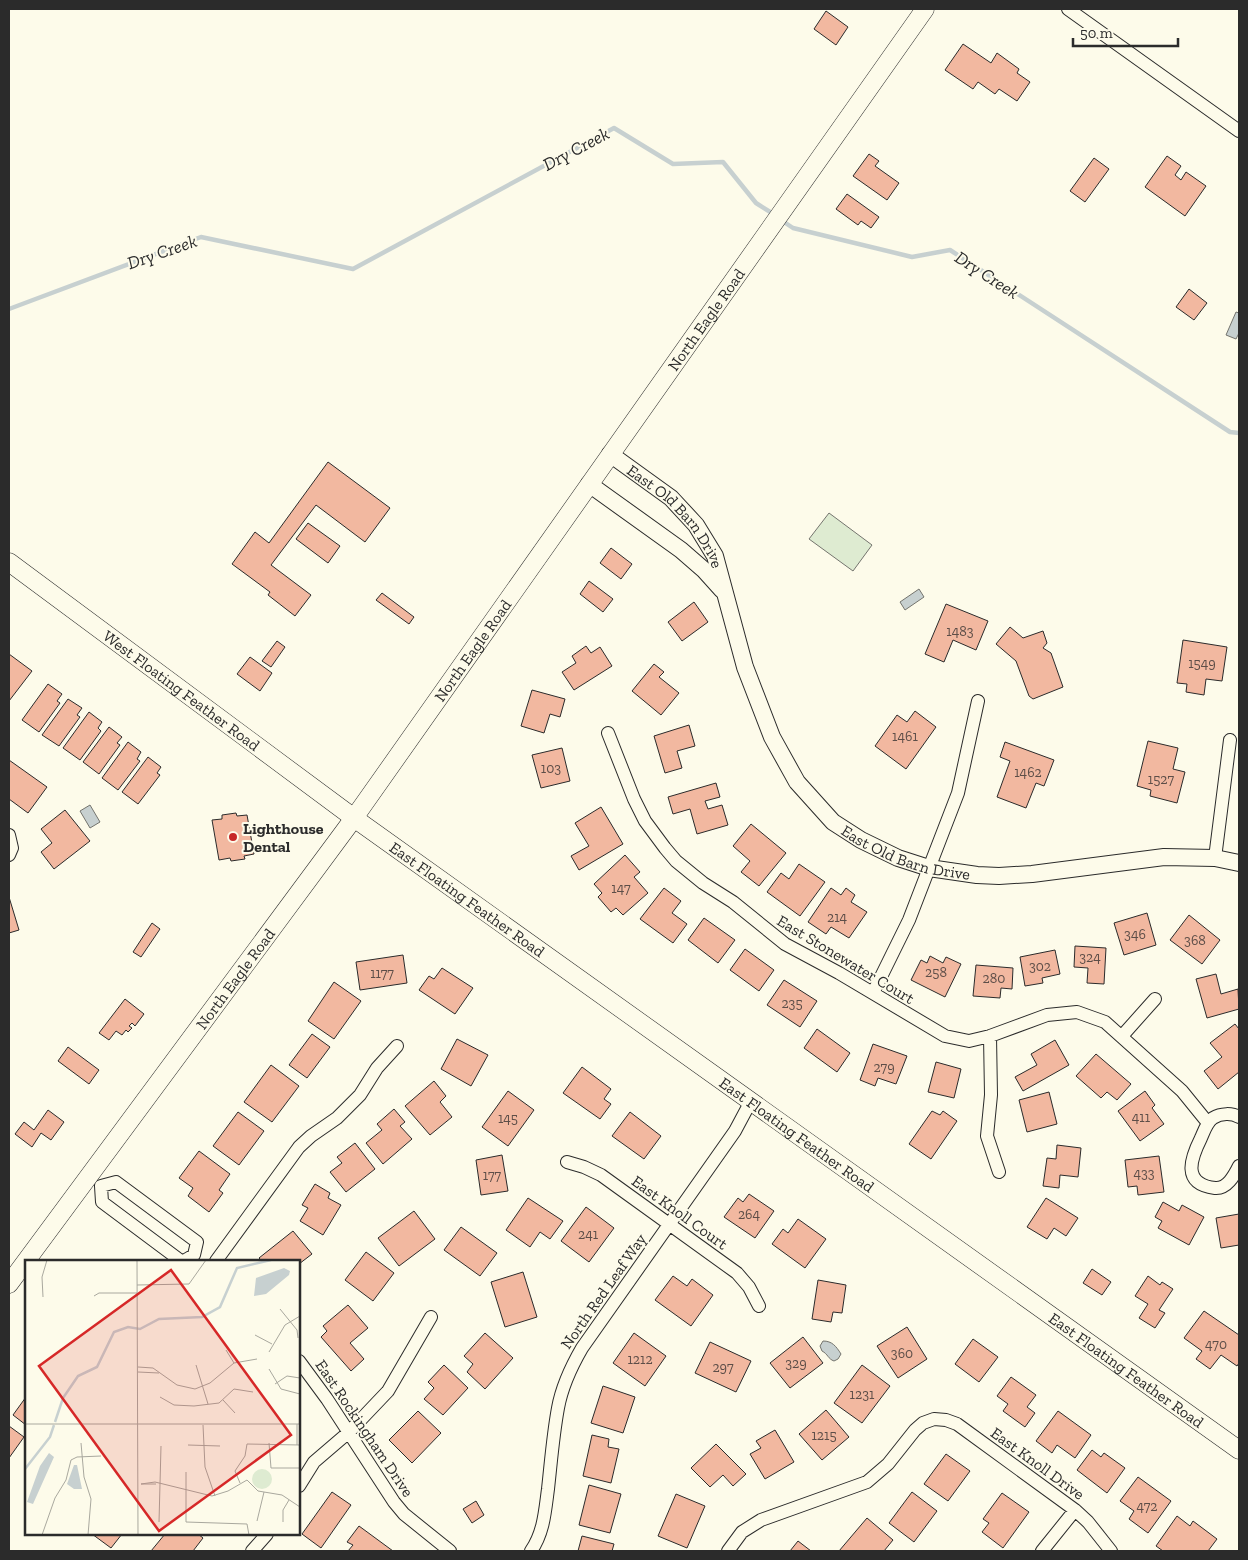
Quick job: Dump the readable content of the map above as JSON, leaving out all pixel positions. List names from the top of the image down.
{
  "streets": {
    "main road": ["North Eagle Road", "West Floating Feather Road", "East Floating Feather Road"],
    "street": [
      "East Old Barn Drive",
      "East Stonewater Court",
      "East Knoll Court",
      "North Red Leaf Way",
      "East Rockingham Drive",
      "East Knoll Drive"
    ]
  },
  "crossings": [
    ["North Eagle Road", "East Old Barn Drive"],
    ["North Eagle Road", "West Floating Feather Road"],
    ["North Eagle Road", "East Floating Feather Road"],
    ["West Floating Feather Road", "East Floating Feather Road"],
    ["East Floating Feather Road", "North Red Leaf Way"],
    ["East Knoll Court", "North Red Leaf Way"]
  ],
  "water": ["Dry Creek"],
  "places": ["Lighthouse Dental"],
  "house_numbers": [
    "1483",
    "1549",
    "1461",
    "103",
    "1462",
    "1527",
    "147",
    "214",
    "346",
    "368",
    "324",
    "302",
    "258",
    "1177",
    "280",
    "235",
    "279",
    "411",
    "145",
    "433",
    "177",
    "264",
    "241",
    "470",
    "360",
    "1212",
    "329",
    "297",
    "1231",
    "1215",
    "472"
  ],
  "scale_bar": "50 m"
}
